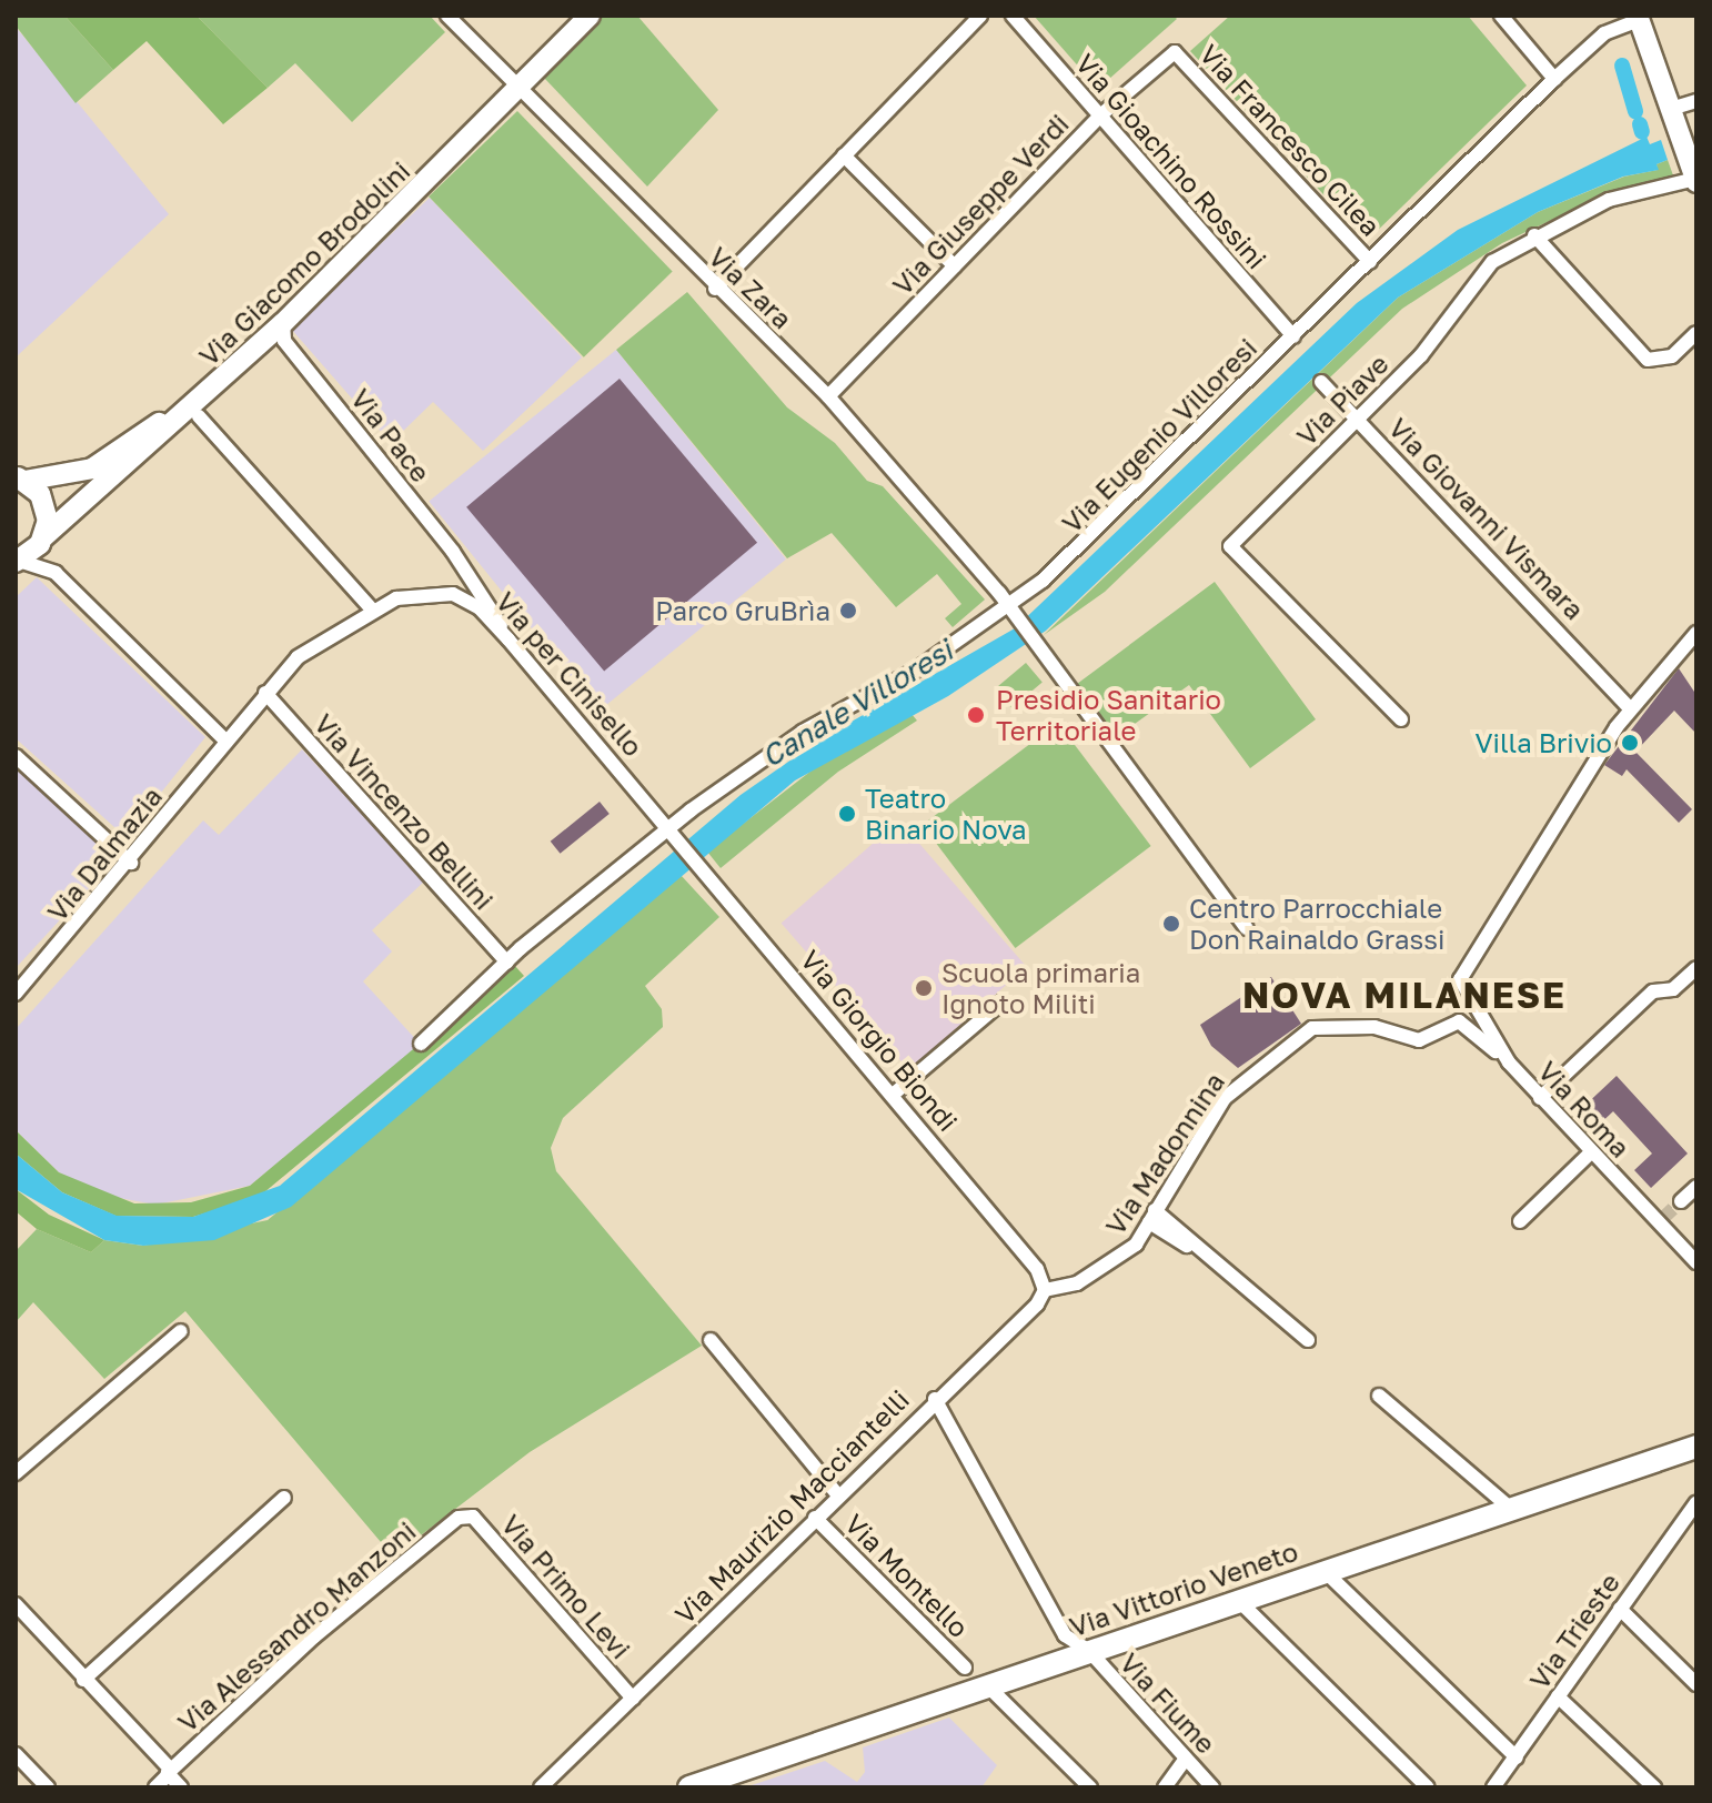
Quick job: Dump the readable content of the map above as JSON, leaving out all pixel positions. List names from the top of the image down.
{
  "streets": {
    "main road": ["Via Giacomo Brodolini", "Via Vittorio Veneto"],
    "street": [
      "Via Francesco Cilea",
      "Via Gioachino Rossini",
      "Via Giuseppe Verdi",
      "Via Zara",
      "Via Piave",
      "Via Pace",
      "Via Eugenio Villoresi",
      "Via Giovanni Vismara",
      "Via per Cinisello",
      "Via Vincenzo Bellini",
      "Via Dalmazia",
      "Via Giorgio Biondi",
      "Via Roma",
      "Via Madonnina",
      "Via Maurizio Macciantelli",
      "Via Montello",
      "Via Primo Levi",
      "Via Alessandro Manzoni",
      "Via Trieste",
      "Via Fiume"
    ]
  },
  "crossings": [
    ["Via Francesco Cilea", "Via Giuseppe Verdi"],
    ["Via Francesco Cilea", "Via Eugenio Villoresi"],
    ["Via Gioachino Rossini", "Via Giuseppe Verdi"],
    ["Via Gioachino Rossini", "Via Eugenio Villoresi"],
    ["Via Giuseppe Verdi", "Via Zara"],
    ["Via Giacomo Brodolini", "Via Zara"],
    ["Via Giacomo Brodolini", "Via Pace"],
    ["Via Zara", "Via Eugenio Villoresi"],
    ["Via Piave", "Via Giovanni Vismara"],
    ["Via Pace", "Via per Cinisello"],
    ["Via Eugenio Villoresi", "Via per Cinisello"],
    ["Via Eugenio Villoresi", "Via Vincenzo Bellini"],
    ["Via Eugenio Villoresi", "Via Giorgio Biondi"],
    ["Via Giovanni Vismara", "Via Roma"],
    ["Via per Cinisello", "Via Vincenzo Bellini"],
    ["Via per Cinisello", "Via Dalmazia"],
    ["Via per Cinisello", "Via Giorgio Biondi"],
    ["Via Giorgio Biondi", "Via Madonnina"],
    ["Via Giorgio Biondi", "Via Maurizio Macciantelli"],
    ["Via Roma", "Via Madonnina"],
    ["Via Madonnina", "Via Maurizio Macciantelli"],
    ["Via Maurizio Macciantelli", "Via Montello"],
    ["Via Maurizio Macciantelli", "Via Primo Levi"],
    ["Via Maurizio Macciantelli", "Via Fiume"],
    ["Via Primo Levi", "Via Alessandro Manzoni"],
    ["Via Vittorio Veneto", "Via Fiume"]
  ],
  "districts": ["NOVA MILANESE"],
  "water": ["Canale Villoresi"],
  "places": [
    "Parco GruBrìa",
    "Presidio Sanitario Territoriale",
    "Villa Brivio",
    "Teatro Binario Nova",
    "Centro Parrocchiale Don Rainaldo Grassi",
    "Scuola primaria Ignoto Militi"
  ]
}
